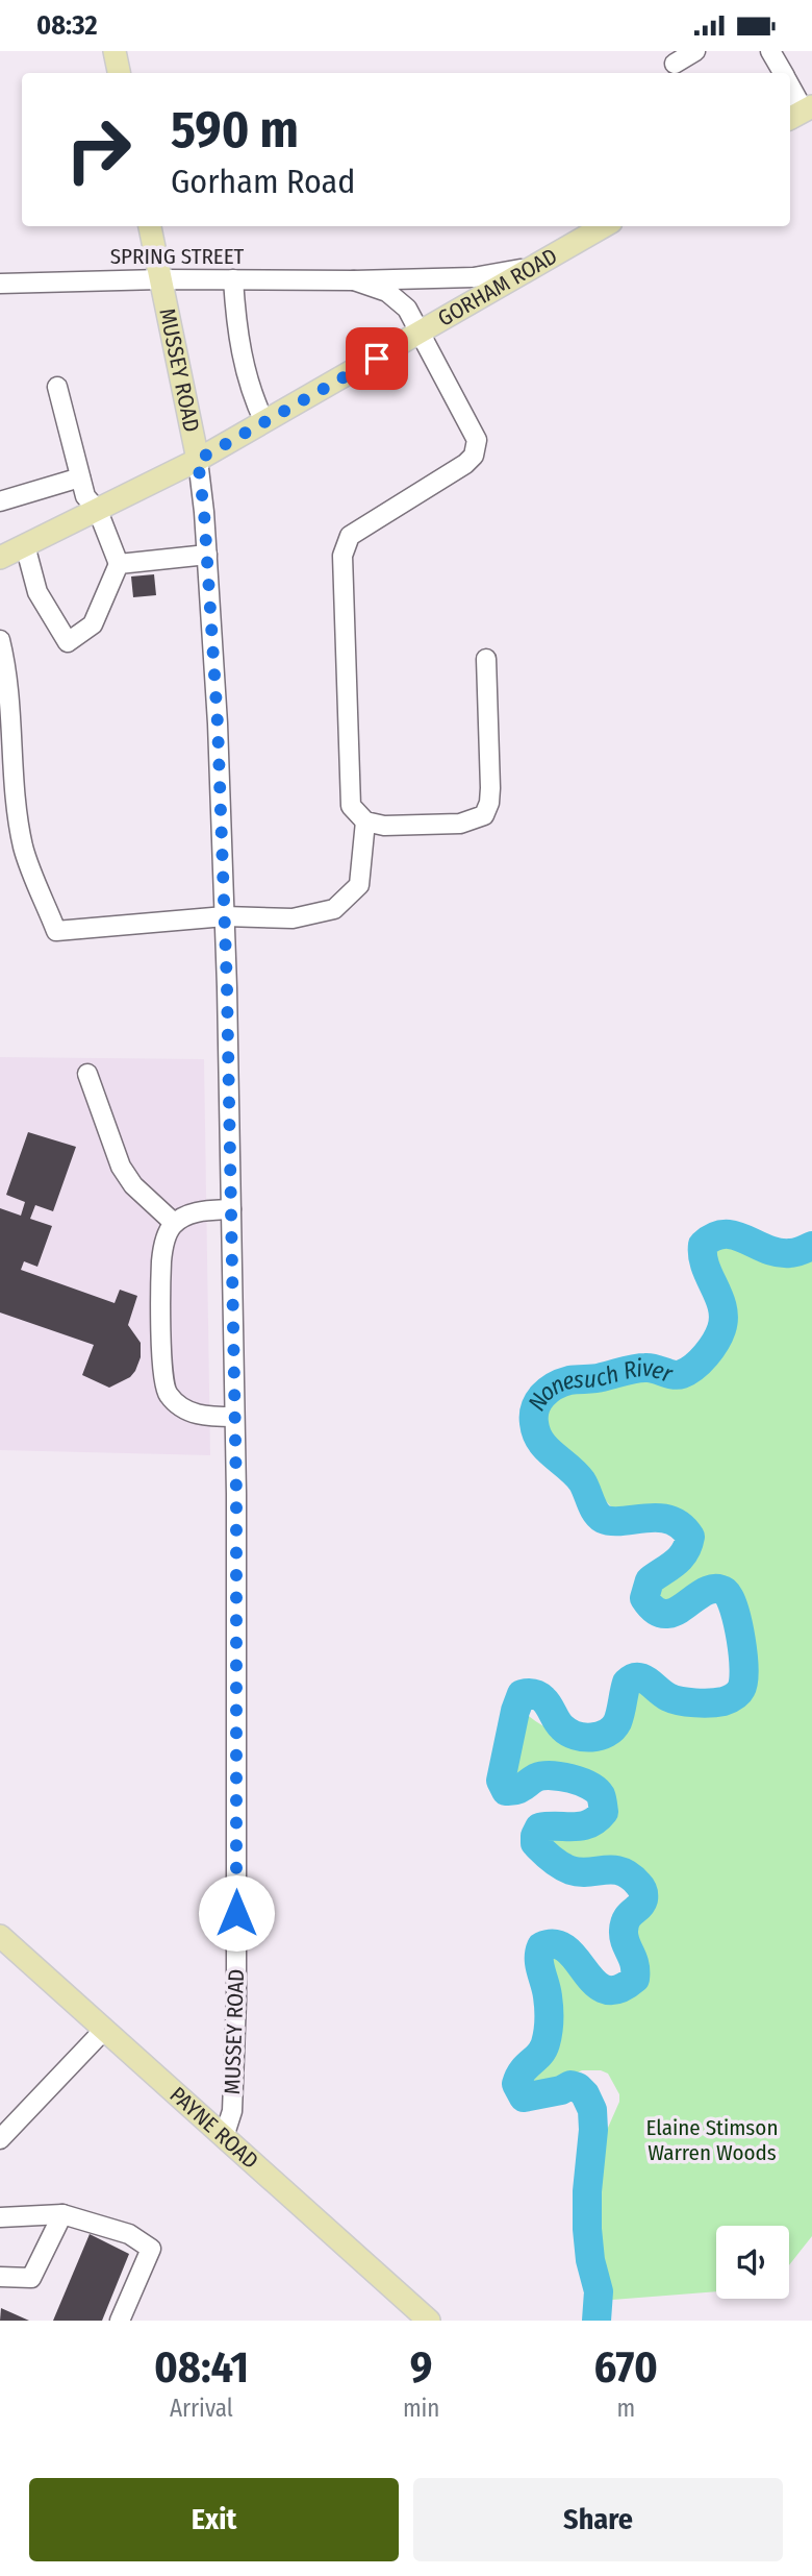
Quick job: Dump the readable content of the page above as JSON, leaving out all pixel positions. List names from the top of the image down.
{
  "streets": {
    "main road": ["GORHAM ROAD", "MUSSEY ROAD", "PAYNE ROAD"],
    "street": ["SPRING STREET"]
  },
  "crossings": [
    ["SPRING STREET", "GORHAM ROAD"],
    ["SPRING STREET", "MUSSEY ROAD"],
    ["GORHAM ROAD", "MUSSEY ROAD"],
    ["MUSSEY ROAD", "PAYNE ROAD"]
  ],
  "water": ["Nonesuch River"],
  "parks": ["Elaine Stimson Warren Woods"],
  "page": {
    "status": "08:32",
    "turn": ["590 m", "Gorham Road"],
    "eta": [
      "08:41",
      "Arrival",
      "9",
      "min",
      "670",
      "m"
    ],
    "buttons": ["Exit", "Share"]
  }
}
